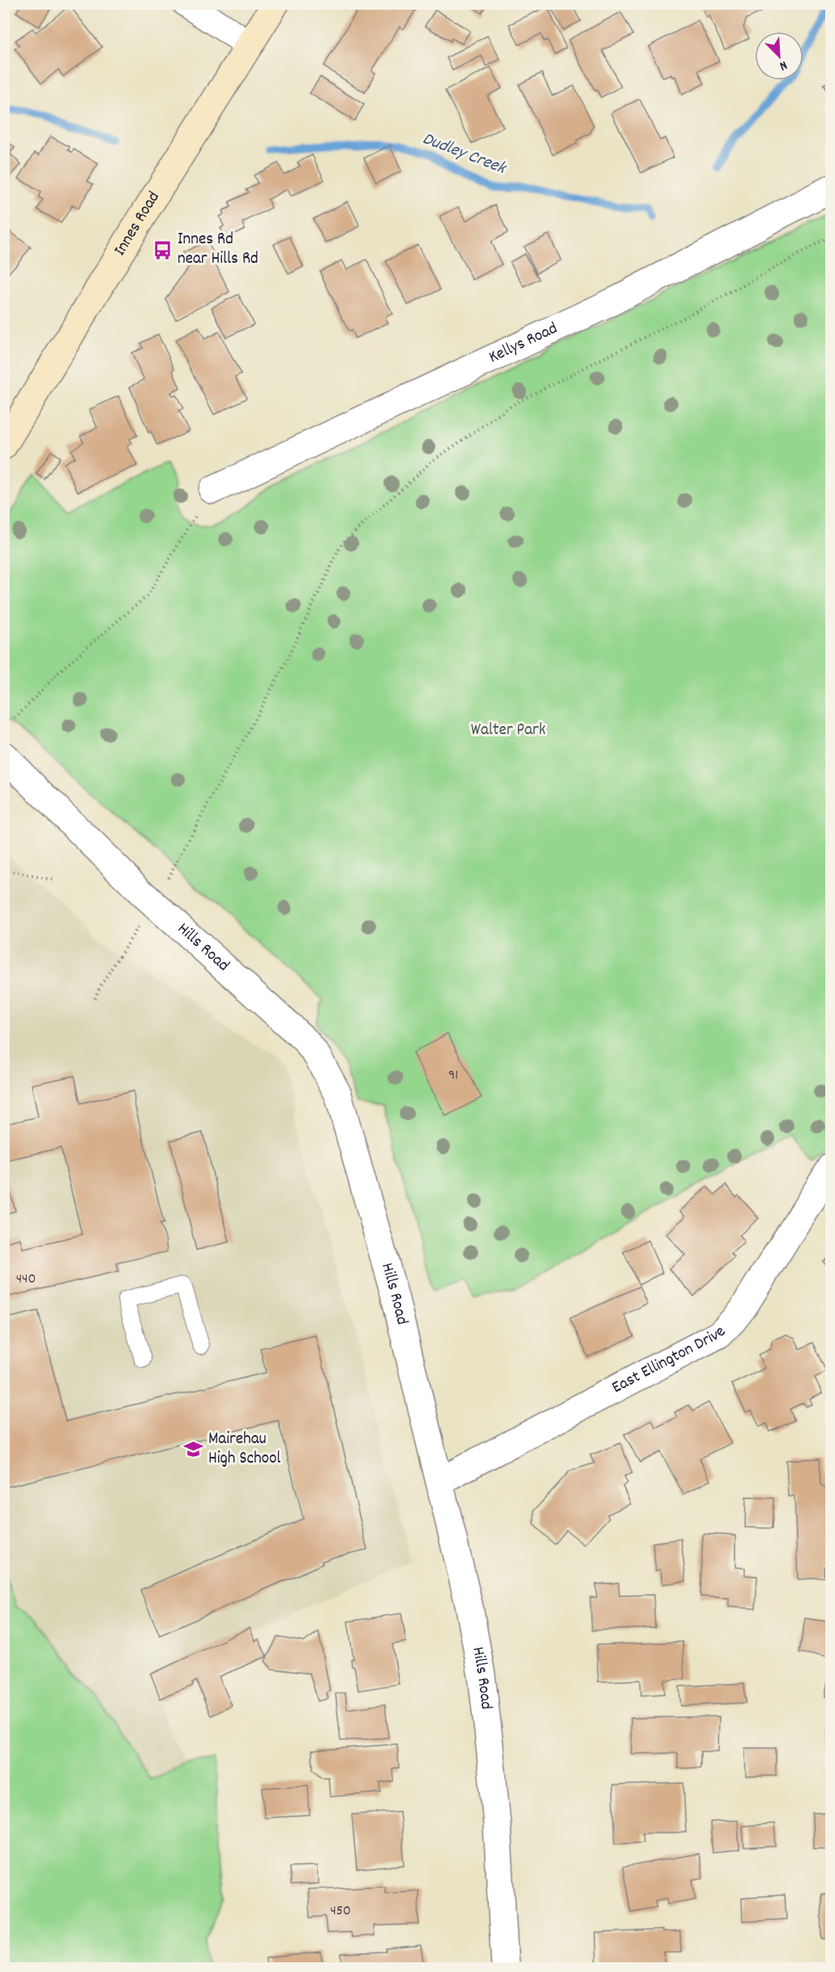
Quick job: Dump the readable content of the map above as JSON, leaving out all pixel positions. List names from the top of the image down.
{
  "streets": {
    "main road": ["Innes Road"],
    "street": ["Kellys Road", "Hills Road", "East Ellington Drive"]
  },
  "crossings": [
    ["Hills Road", "East Ellington Drive"]
  ],
  "water": ["Dudley Creek"],
  "parks": ["Walter Park"],
  "places": {
    "bus stop": ["Innes Rd near Hills Rd"],
    "school or university": ["Mairehau High School"]
  },
  "house_numbers": ["91", "440", "450"],
  "north": "bottom right"
}
